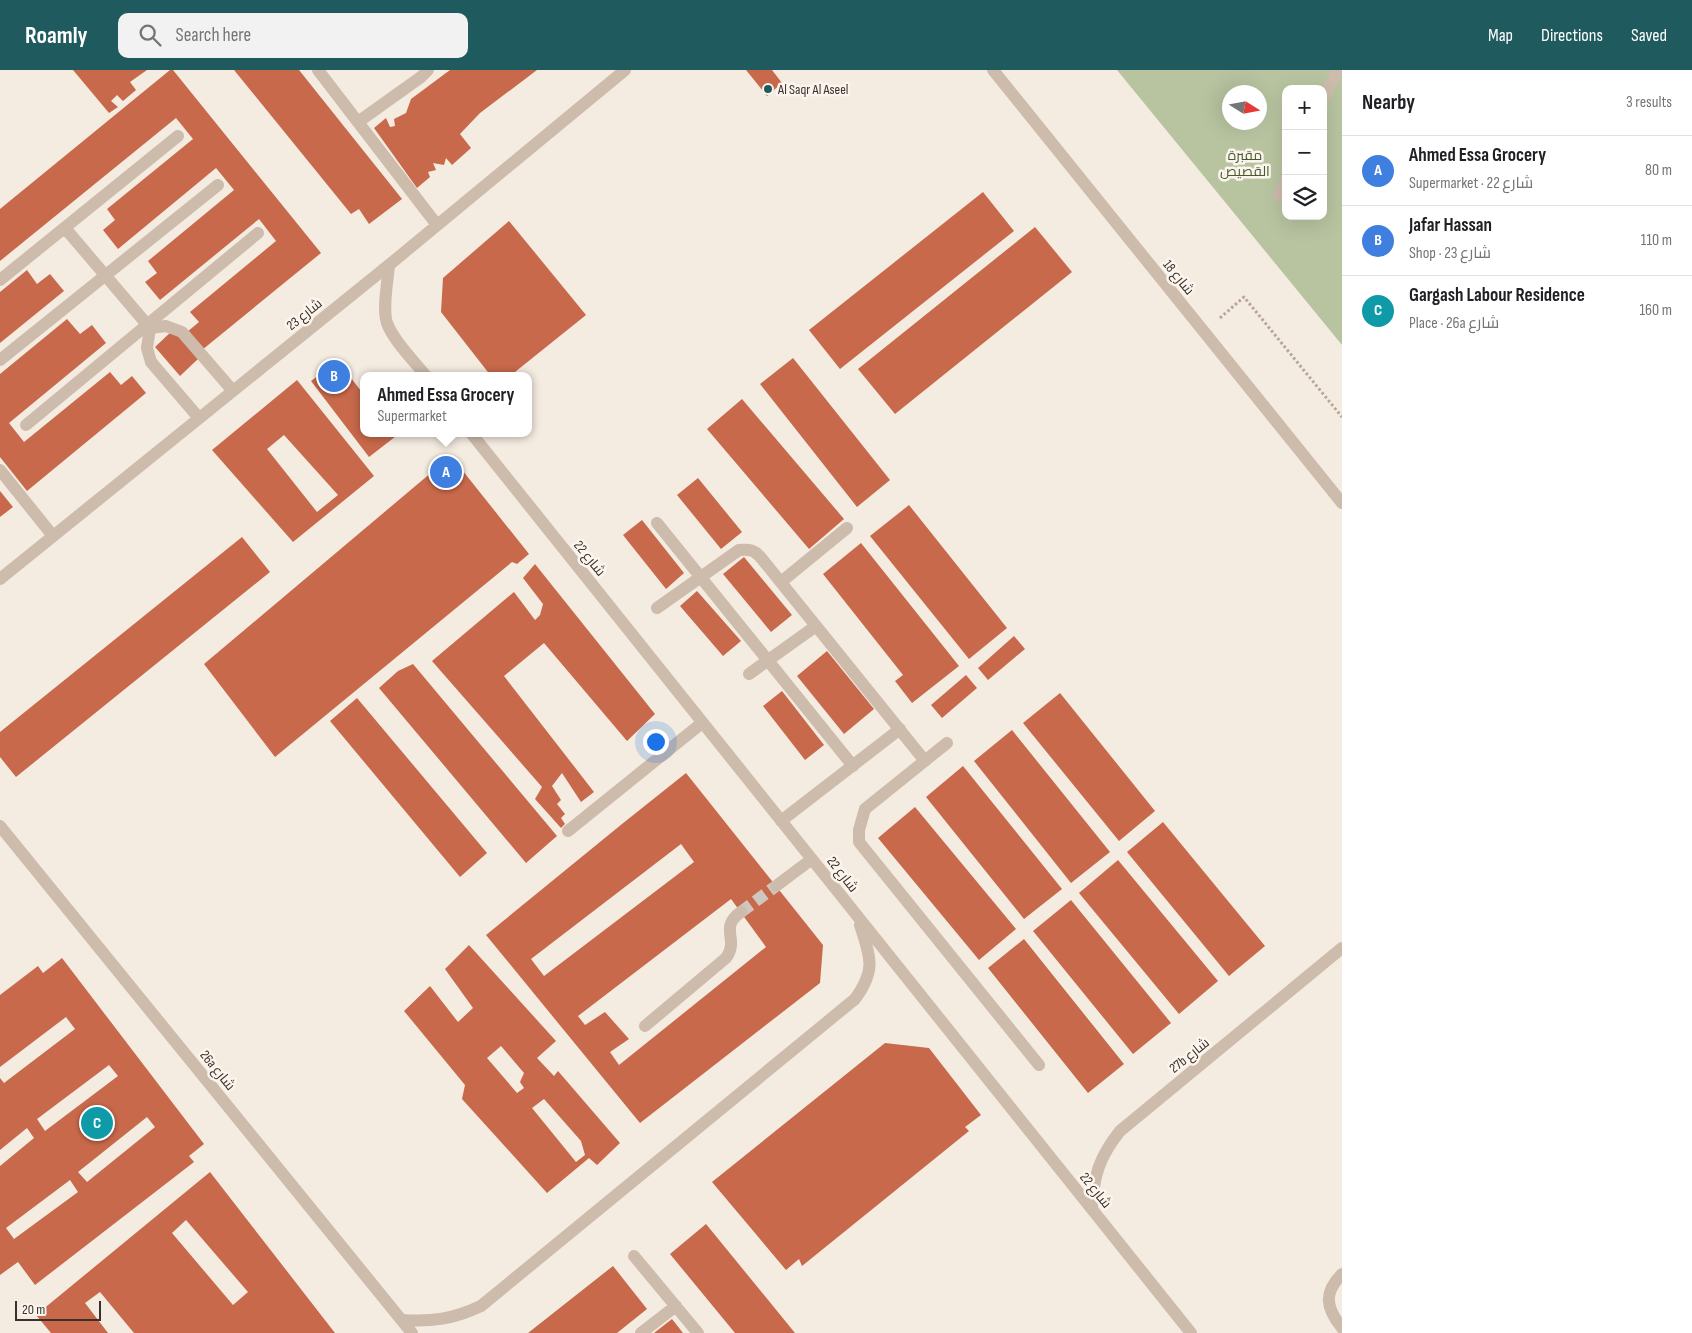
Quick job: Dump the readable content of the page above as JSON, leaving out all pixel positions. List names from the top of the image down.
{
  "streets": {
    "street": [
      "شارع 18",
      "شارع 23",
      "شارع 22",
      "27b شارع",
      "26a شارع"
    ]
  },
  "crossings": [
    ["شارع 22", "27b شارع"]
  ],
  "parks": ["مقبرة القصيص"],
  "places": ["Al Saqr Al Aseel"],
  "scale_bar": "20 m",
  "north": "right",
  "page": {
    "header": "Roamly",
    "search": "Search here",
    "nav": ["Map", "Directions", "Saved"],
    "heading": ["Nearby", "3 results"],
    "map_buttons": ["+", "−"],
    "list": [
      {
        "mark": "A",
        "name": "Ahmed Essa Grocery",
        "note": "Supermarket · شارع 22",
        "value": "80 m"
      },
      {
        "mark": "B",
        "name": "Jafar Hassan",
        "note": "Shop · شارع 23",
        "value": "110 m"
      },
      {
        "mark": "C",
        "name": "Gargash Labour Residence",
        "note": "Place · 26a شارع",
        "value": "160 m"
      }
    ],
    "pins": ["B", "A", "C"],
    "popup": ["Ahmed Essa Grocery", "Supermarket"],
    "scale": "20 m"
  }
}
